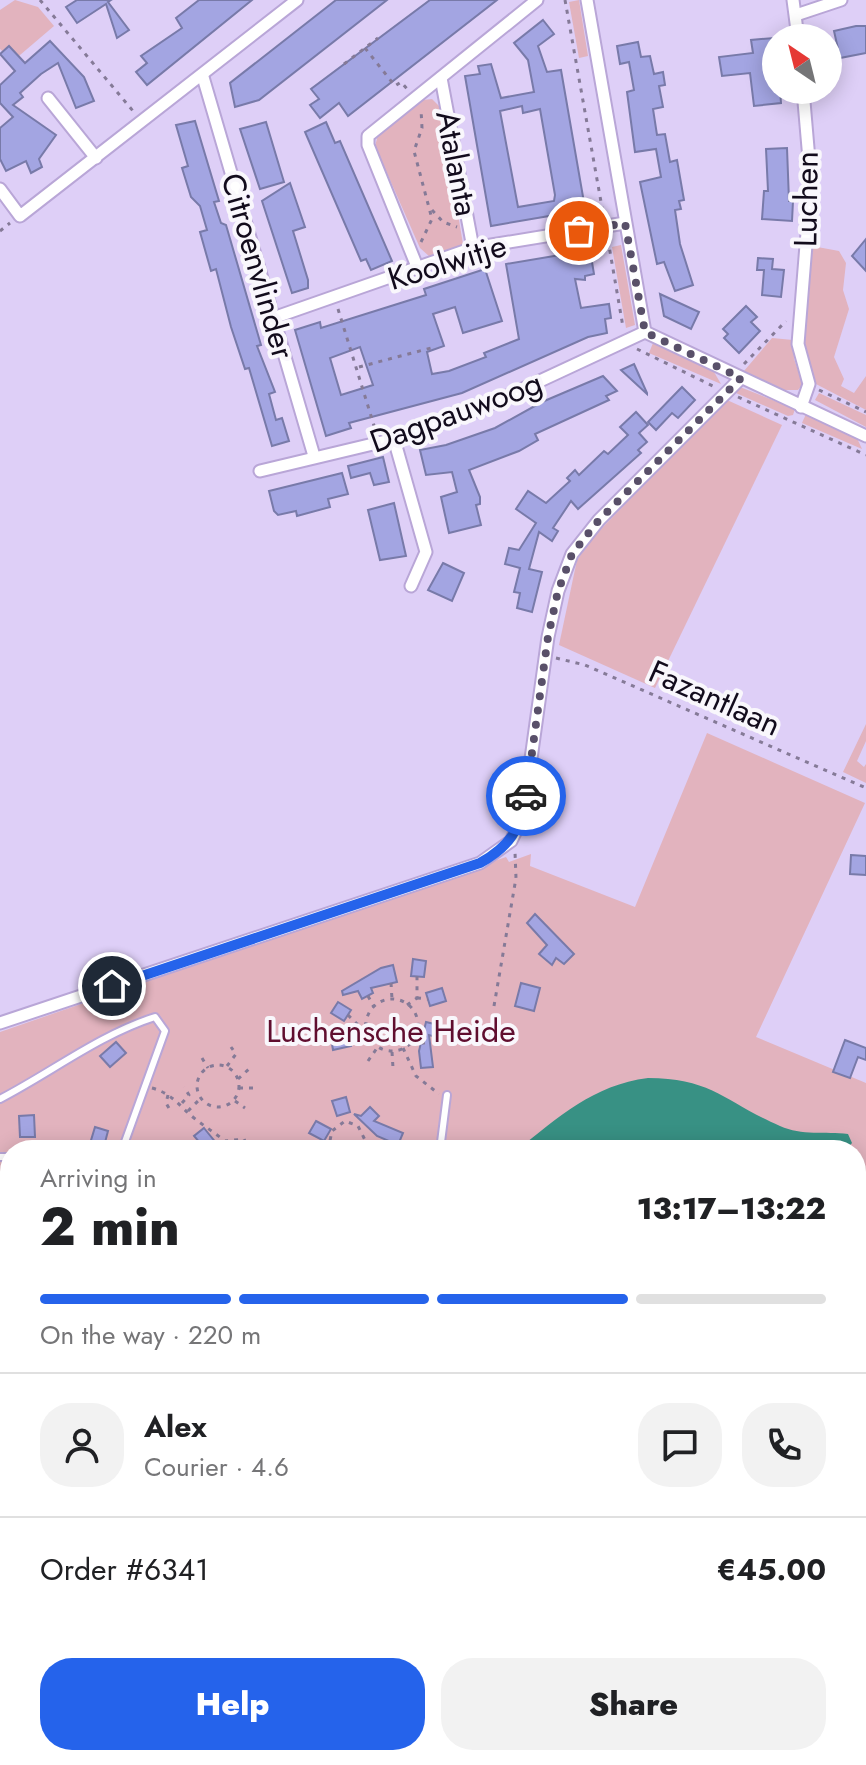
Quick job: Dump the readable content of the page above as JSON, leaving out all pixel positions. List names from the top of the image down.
{
  "streets": {
    "street": [
      "Atalanta",
      "Luchen",
      "Koolwitje",
      "Citroenvlinder",
      "Dagpauwoog"
    ],
    "path": ["Fazantlaan"]
  },
  "crossings": [
    ["Atalanta", "Koolwitje"],
    ["Koolwitje", "Citroenvlinder"],
    ["Citroenvlinder", "Dagpauwoog"]
  ],
  "parks": ["Luchensche Heide"],
  "north": "top left",
  "page": {
    "heading": ["2 min", "Arriving in", "13:17–13:22"],
    "panel": [
      "Alex",
      "Courier · 4.6",
      "Order #6341",
      "€45.00"
    ],
    "bar": "On the way · 220 m",
    "buttons": ["Help", "Share"]
  }
}
